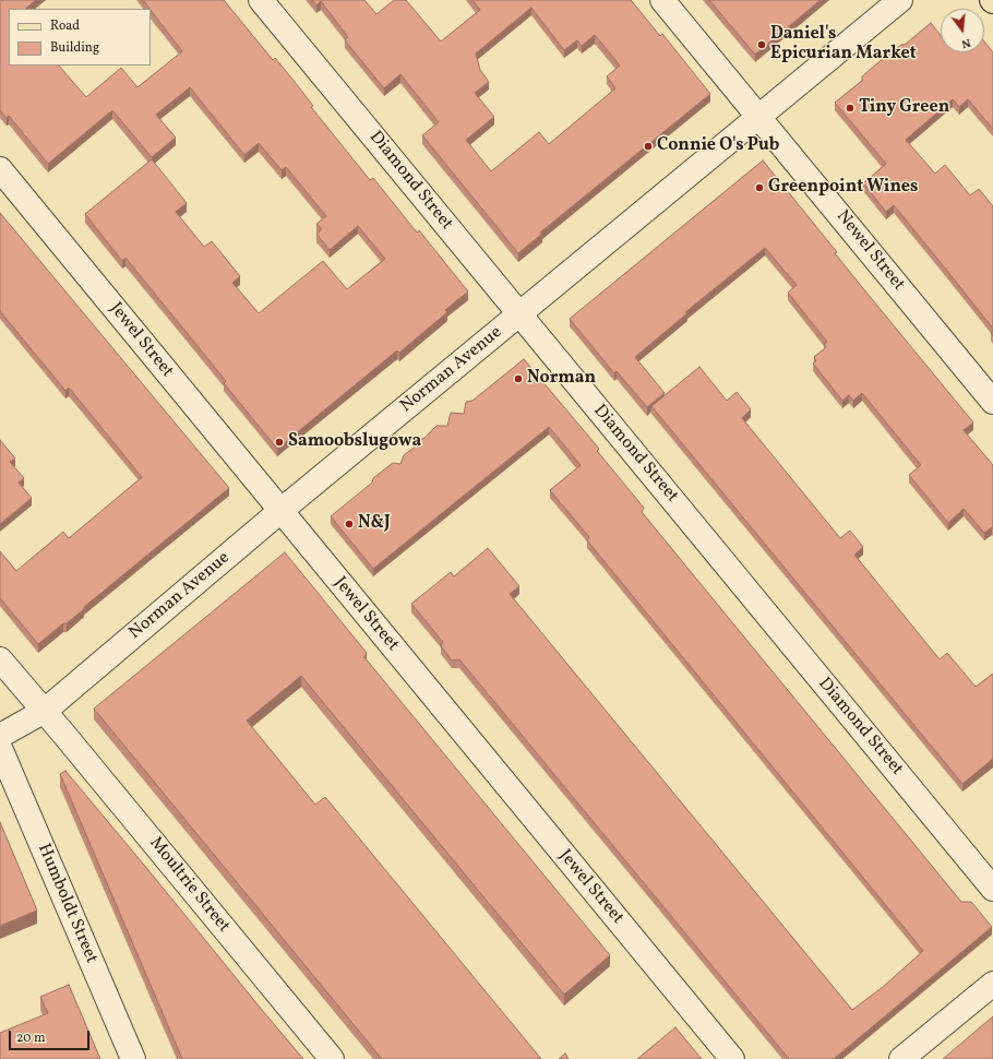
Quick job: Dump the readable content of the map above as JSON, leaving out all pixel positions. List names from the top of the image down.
{
  "streets": {
    "street": [
      "Diamond Street",
      "Newel Street",
      "Jewel Street",
      "Norman Avenue",
      "Moultrie Street",
      "Humboldt Street"
    ]
  },
  "crossings": [
    ["Diamond Street", "Norman Avenue"],
    ["Newel Street", "Norman Avenue"],
    ["Jewel Street", "Norman Avenue"],
    ["Norman Avenue", "Moultrie Street"]
  ],
  "places": [
    "Daniel's Epicurian Market",
    "Tiny Green",
    "Connie O's Pub",
    "Greenpoint Wines",
    "Norman",
    "Samoobslugowa",
    "N&J"
  ],
  "legend": ["Road", "Building"],
  "scale_bar": "20 m",
  "north": "bottom"
}
